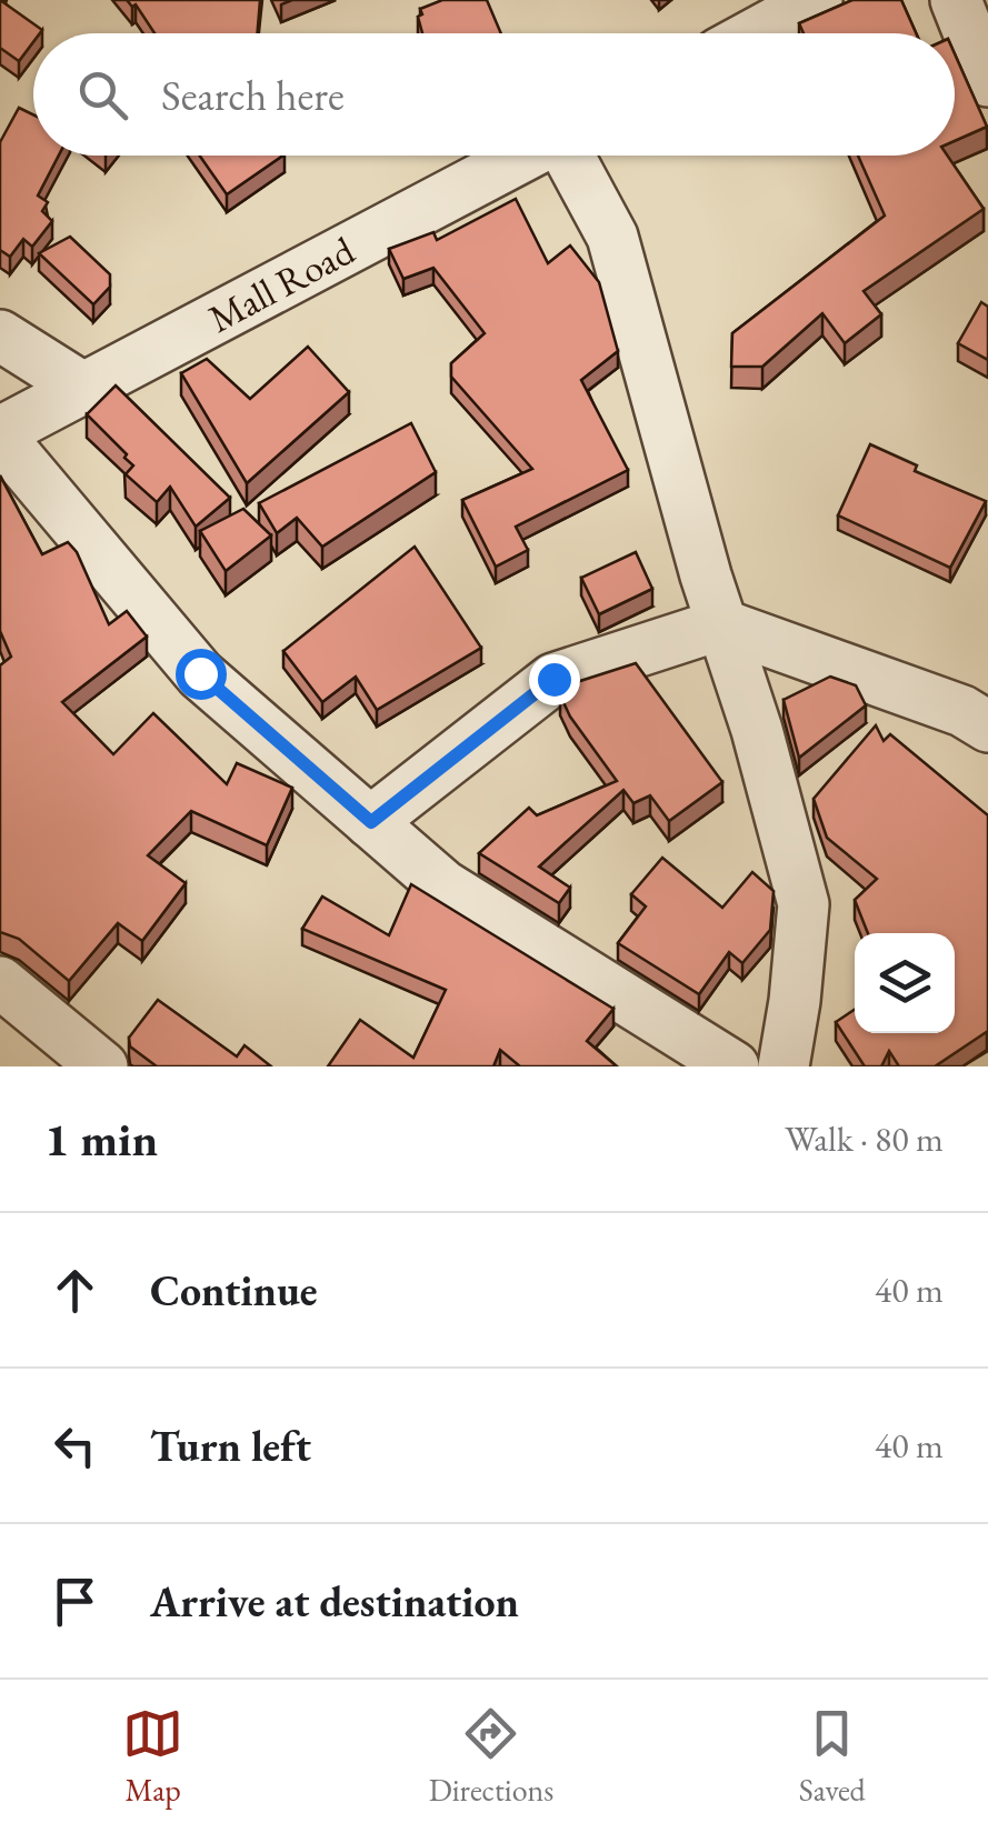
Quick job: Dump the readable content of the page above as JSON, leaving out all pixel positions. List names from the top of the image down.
{
  "streets": {
    "street": ["Mall Road"]
  },
  "page": {
    "search": "Search here",
    "heading": ["1 min", "Walk · 80 m"],
    "list": [
      ["Continue", "40 m"],
      ["Turn left", "40 m"],
      "Arrive at destination"
    ],
    "nav": ["Map", "Directions", "Saved"]
  }
}
